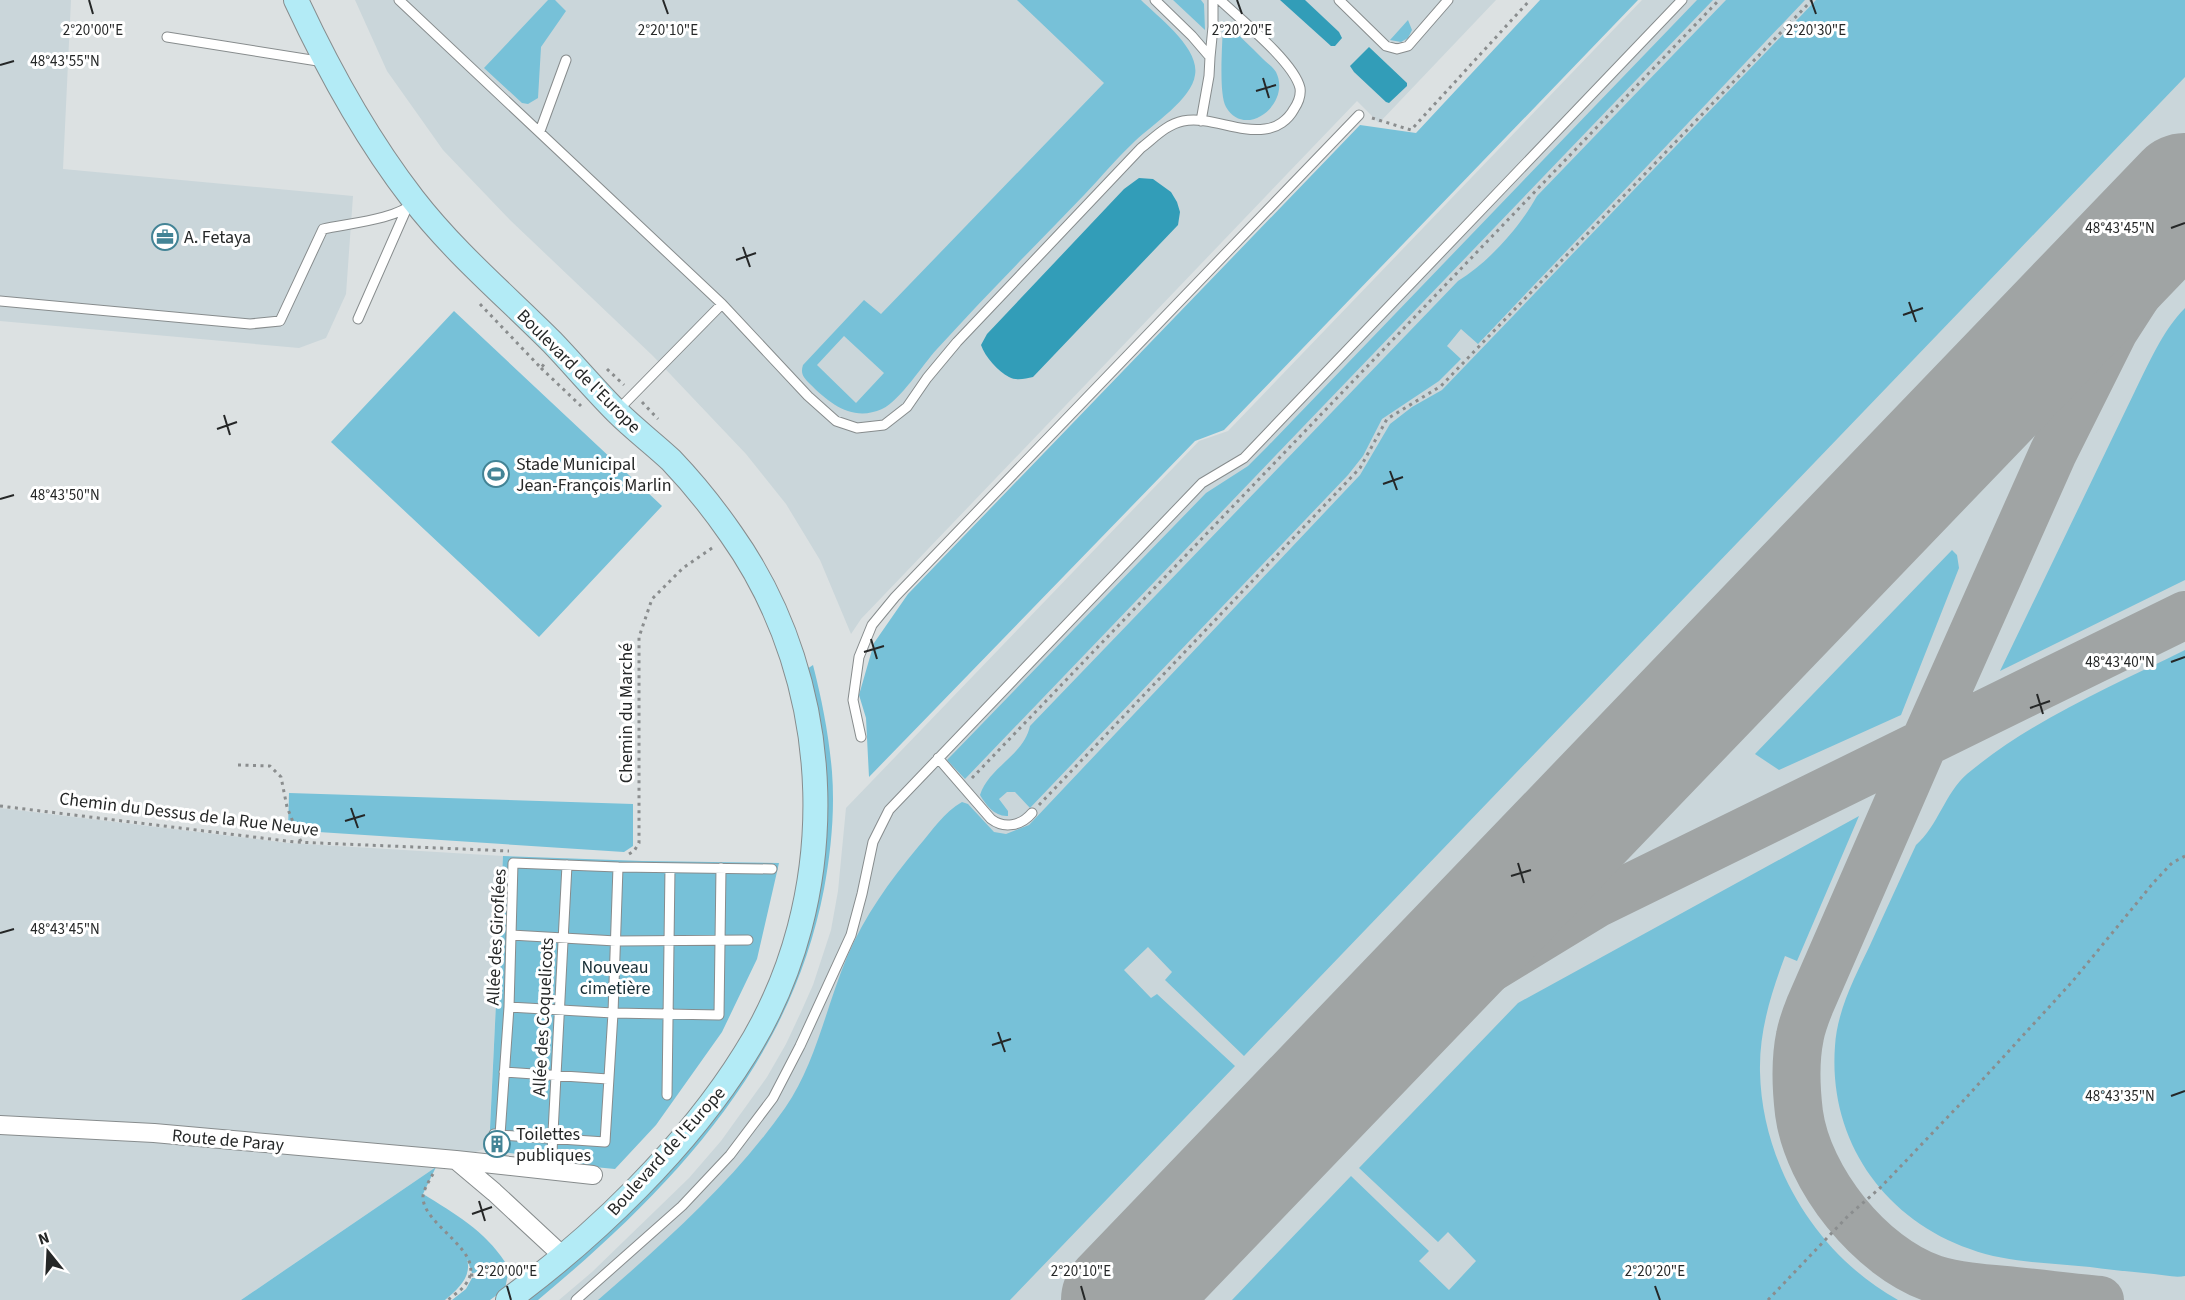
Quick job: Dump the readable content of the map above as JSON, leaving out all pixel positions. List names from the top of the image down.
{
  "streets": {
    "main road": ["Boulevard de l'Europe"],
    "street": ["Route de Paray"],
    "lane": ["Allée des Giroflées", "Allée des Coquelicots"],
    "path": ["Chemin du Marché", "Chemin du Dessus de la Rue Neuve"]
  },
  "crossings": [
    ["Boulevard de l'Europe", "Chemin du Marché"],
    ["Allée des Giroflées", "Allée des Coquelicots"],
    ["Allée des Coquelicots", "Route de Paray"]
  ],
  "parks": ["Nouveau cimetière"],
  "places": {
    "office": ["A. Fetaya"],
    "sports": ["Stade Municipal Jean-François Marlin"],
    "building": ["Toilettes publiques"]
  },
  "north": "top",
  "coordinates": [
    "2°20'00\"E",
    "2°20'10\"E",
    "2°20'20\"E",
    "2°20'30\"E",
    "48°43'55\"N",
    "48°43'45\"N",
    "48°43'50\"N",
    "48°43'40\"N",
    "48°43'35\"N"
  ]
}
